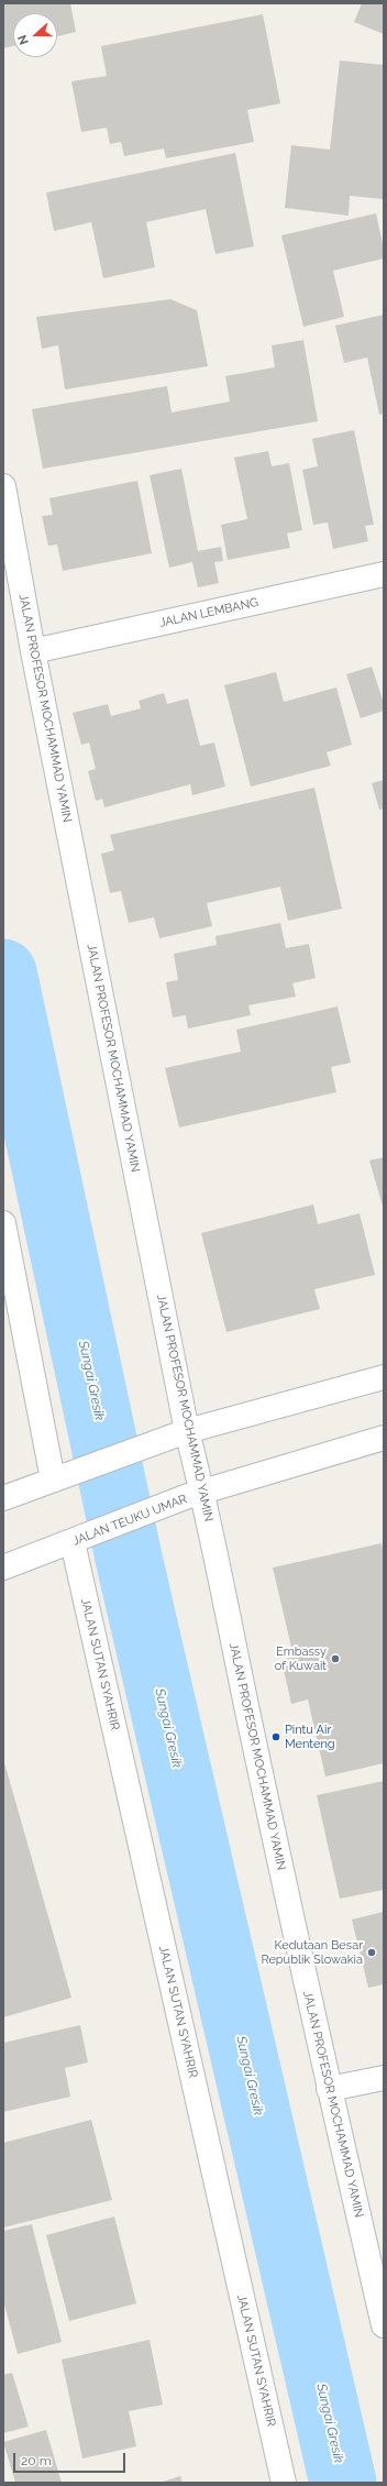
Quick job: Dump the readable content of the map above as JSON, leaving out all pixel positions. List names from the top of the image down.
{
  "streets": {
    "street": [
      "JALAN LEMBANG",
      "JALAN PROFESOR MOCHAMMAD YAMIN",
      "JALAN TEUKU UMAR",
      "JALAN SUTAN SYAHRIR"
    ]
  },
  "crossings": [
    ["JALAN LEMBANG", "JALAN PROFESOR MOCHAMMAD YAMIN"],
    ["JALAN PROFESOR MOCHAMMAD YAMIN", "JALAN TEUKU UMAR"],
    ["JALAN TEUKU UMAR", "JALAN SUTAN SYAHRIR"]
  ],
  "water": ["Sungai Gresik"],
  "places": ["Embassy of Kuwait", "Pintu Air Menteng", "Kedutaan Besar Republik Slowakia"],
  "scale_bar": "20 m",
  "north": "left"
}
